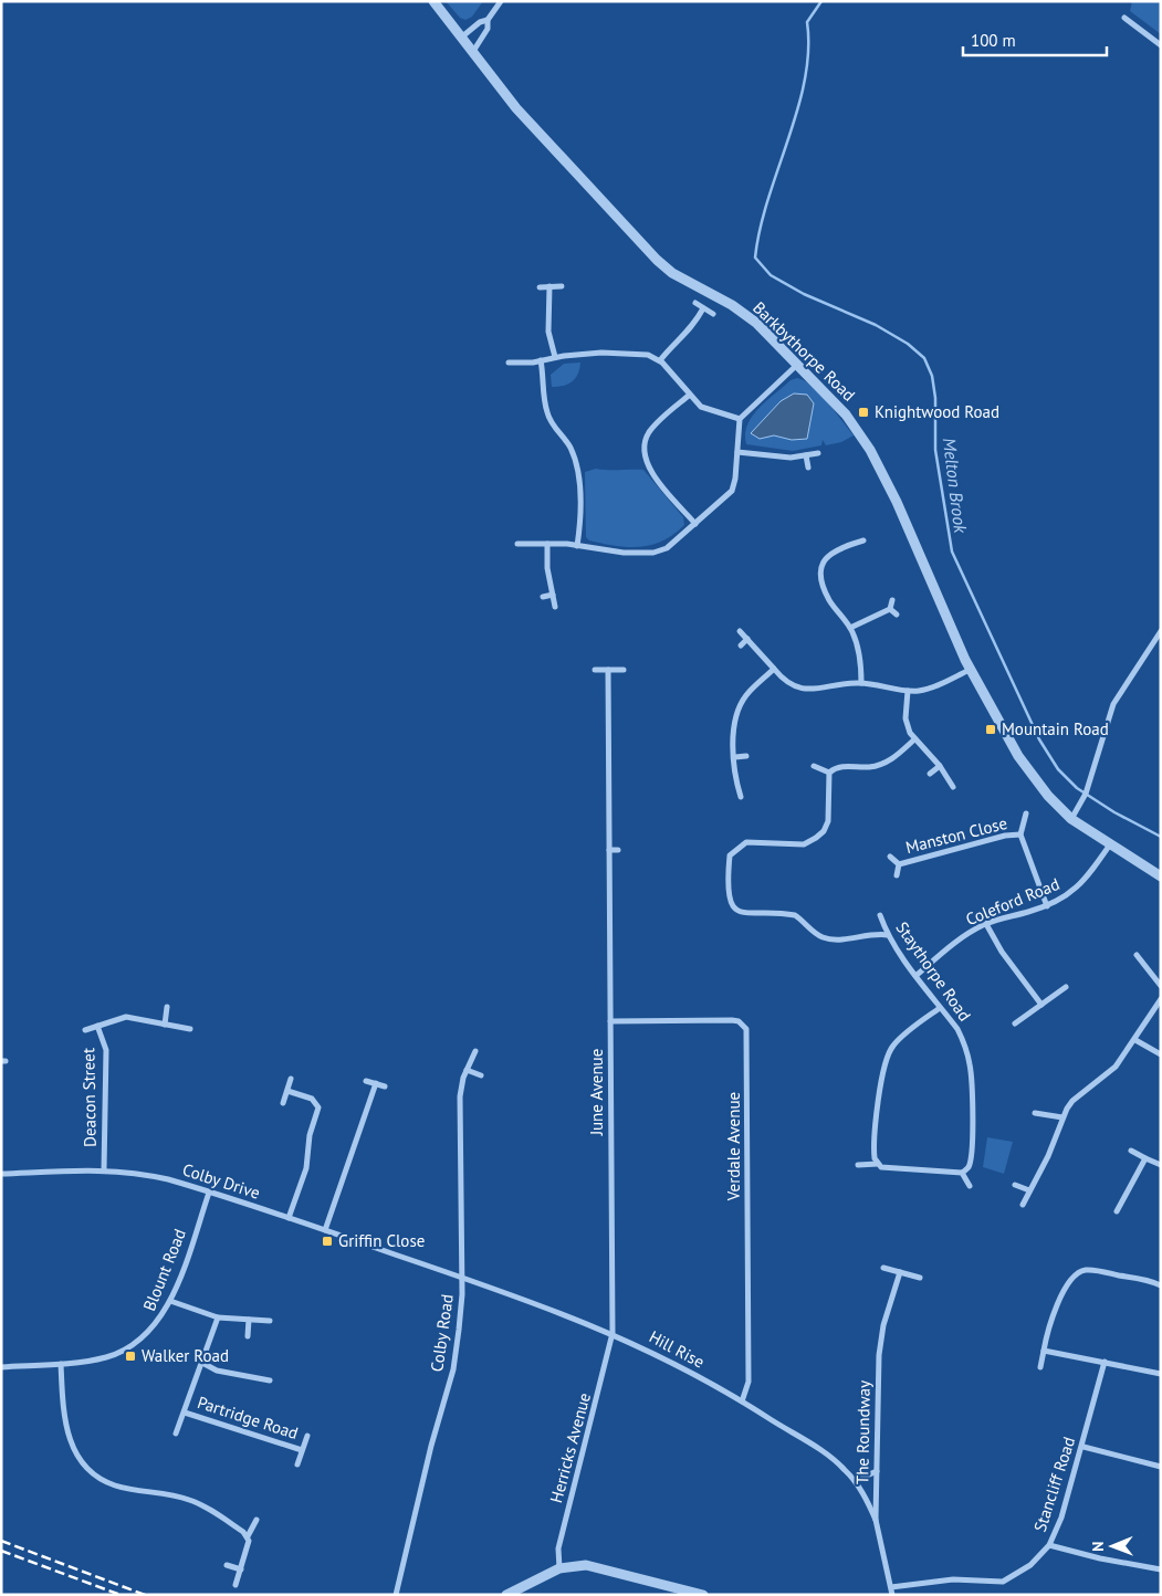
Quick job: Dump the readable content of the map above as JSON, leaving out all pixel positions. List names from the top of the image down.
{
  "streets": {
    "street": [
      "Barkbythorpe Road",
      "Manston Close",
      "Coleford Road",
      "Staythorpe Road",
      "June Avenue",
      "Deacon Street",
      "Verdale Avenue",
      "Colby Drive",
      "Blount Road",
      "Colby Road",
      "Hill Rise",
      "Partridge Road",
      "The Roundway",
      "Herricks Avenue",
      "Stancliff Road"
    ]
  },
  "crossings": [
    ["Barkbythorpe Road", "Coleford Road"],
    ["Manston Close", "Coleford Road"],
    ["Coleford Road", "Staythorpe Road"],
    ["June Avenue", "Verdale Avenue"],
    ["June Avenue", "Hill Rise"],
    ["June Avenue", "Herricks Avenue"],
    ["Deacon Street", "Colby Drive"],
    ["Verdale Avenue", "Hill Rise"],
    ["Colby Drive", "Blount Road"],
    ["Colby Drive", "Hill Rise"],
    ["Colby Road", "Hill Rise"],
    ["Hill Rise", "The Roundway"],
    ["Hill Rise", "Herricks Avenue"],
    ["The Roundway", "Stancliff Road"]
  ],
  "water": ["Melton Brook"],
  "places": {
    "transit": [
      "Knightwood Road",
      "Mountain Road",
      "Griffin Close",
      "Walker Road"
    ]
  },
  "scale_bar": "100 m",
  "north": "left"
}
